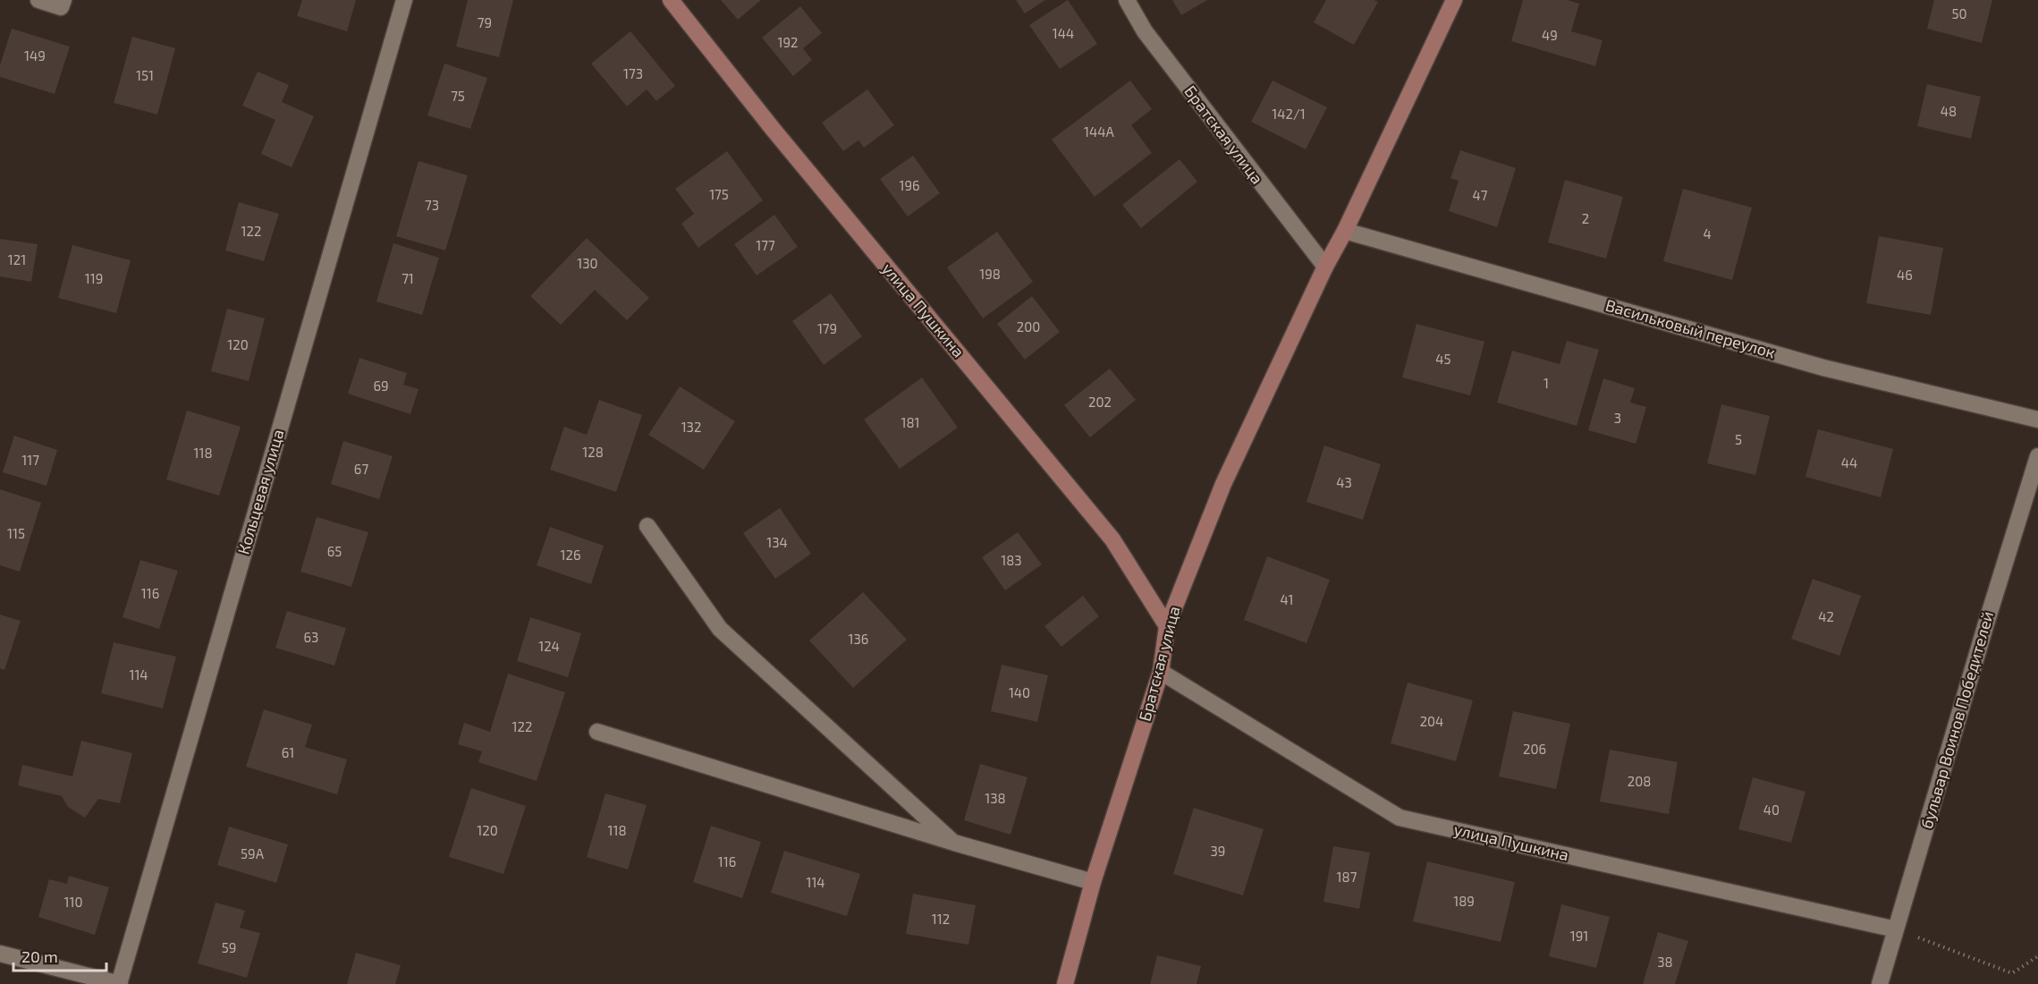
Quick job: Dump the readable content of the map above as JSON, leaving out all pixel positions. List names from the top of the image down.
{
  "streets": {
    "main road": ["Братская улица", "улица Пушкина"],
    "street": ["Васильковый переулок", "Кольцевая улица", "бульвар Воинов Победителей"]
  },
  "crossings": [
    ["Братская улица", "улица Пушкина"],
    ["Братская улица", "Васильковый переулок"],
    ["улица Пушкина", "бульвар Воинов Победителей"]
  ],
  "house_numbers": [
    "50",
    "79",
    "144",
    "49",
    "192",
    "149",
    "173",
    "151",
    "75",
    "48",
    "142/1",
    "144А",
    "196",
    "175",
    "47",
    "73",
    "2",
    "122",
    "4",
    "177",
    "121",
    "130",
    "198",
    "46",
    "119",
    "71",
    "200",
    "179",
    "120",
    "45",
    "1",
    "69",
    "202",
    "3",
    "181",
    "132",
    "5",
    "128",
    "118",
    "117",
    "44",
    "67",
    "43",
    "115",
    "134",
    "65",
    "126",
    "183",
    "116",
    "41",
    "42",
    "63",
    "136",
    "124",
    "114",
    "140",
    "204",
    "122",
    "206",
    "61",
    "208",
    "138",
    "40",
    "120",
    "118",
    "39",
    "59А",
    "116",
    "187",
    "114",
    "189",
    "110",
    "112",
    "191",
    "59",
    "38"
  ],
  "scale_bar": "20 m"
}
